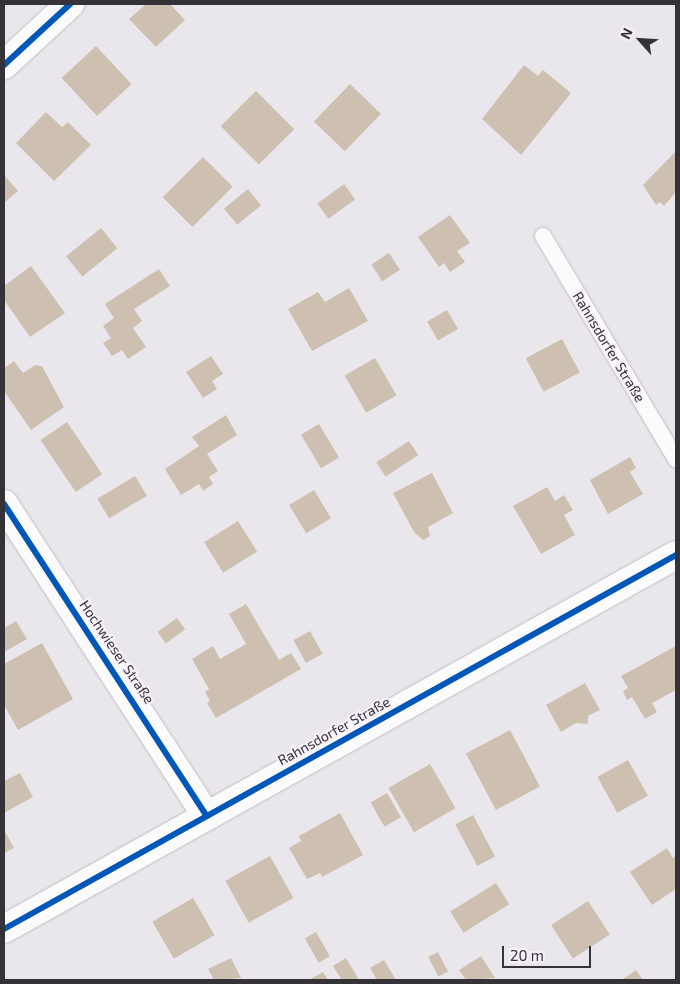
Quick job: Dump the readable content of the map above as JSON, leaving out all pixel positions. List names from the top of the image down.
{
  "streets": {
    "street": ["Rahnsdorfer Straße", "Hochwieser Straße"]
  },
  "crossings": [
    ["Rahnsdorfer Straße", "Hochwieser Straße"]
  ],
  "scale_bar": "20 m",
  "north": "top left"
}
